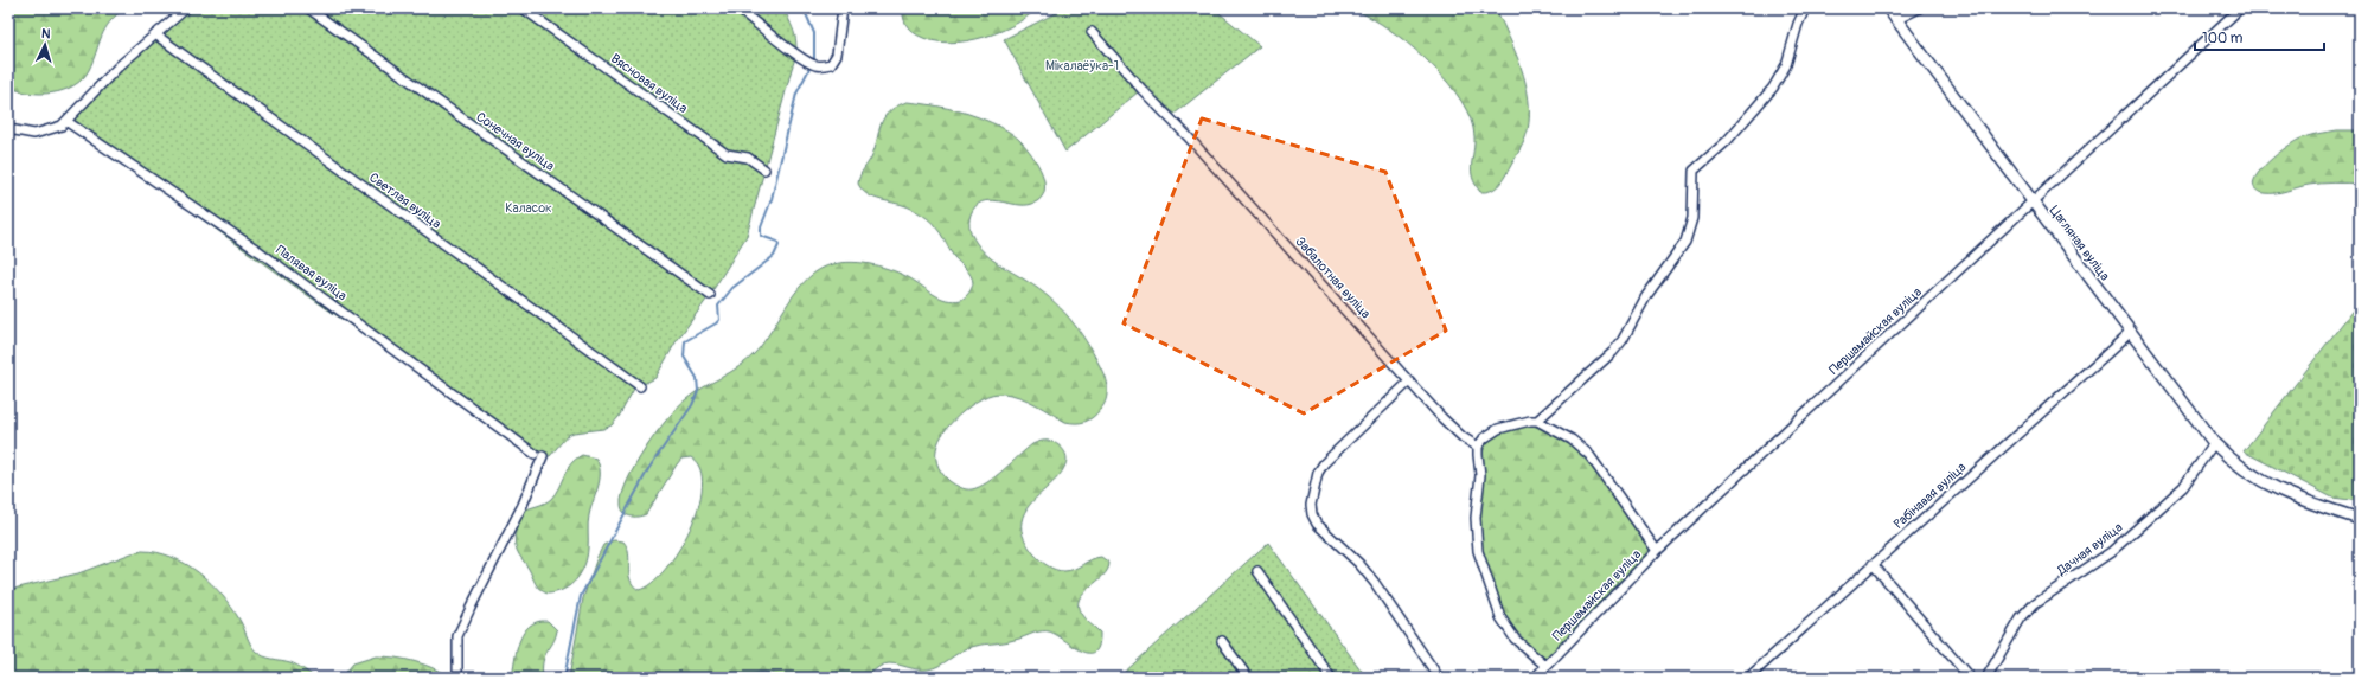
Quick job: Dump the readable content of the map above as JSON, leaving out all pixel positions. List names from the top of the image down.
{
  "streets": {
    "street": [
      "Вясновая вуліца",
      "Сонечная вуліца",
      "Светлая вуліца",
      "Цагляная вуліца",
      "Палявая вуліца",
      "Забалотная вуліца",
      "Першамайская вуліца",
      "Рабінавая вуліца",
      "Дачная вуліца"
    ]
  },
  "crossings": [
    ["Цагляная вуліца", "Першамайская вуліца"],
    ["Цагляная вуліца", "Рабінавая вуліца"],
    ["Цагляная вуліца", "Дачная вуліца"]
  ],
  "parks": ["Мікалаёўка-1", "Каласок"],
  "scale_bar": "100 m",
  "north": "top"
}
